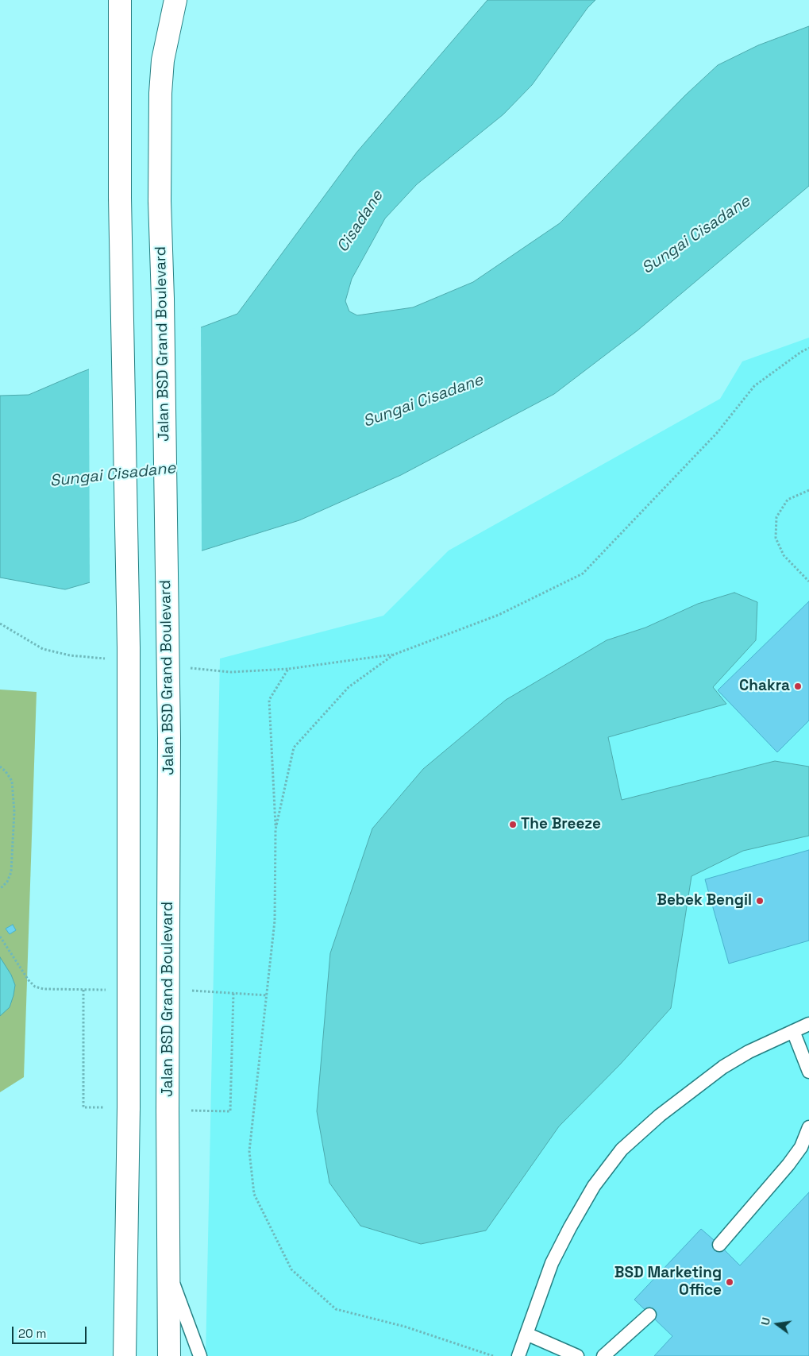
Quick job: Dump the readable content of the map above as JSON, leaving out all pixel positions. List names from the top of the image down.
{
  "streets": {
    "main road": ["Jalan BSD Grand Boulevard"]
  },
  "water": ["Cisadane", "Sungai Cisadane"],
  "places": [
    "Chakra",
    "The Breeze",
    "Bebek Bengil",
    "BSD Marketing Office"
  ],
  "scale_bar": "20 m",
  "north": "left"
}
